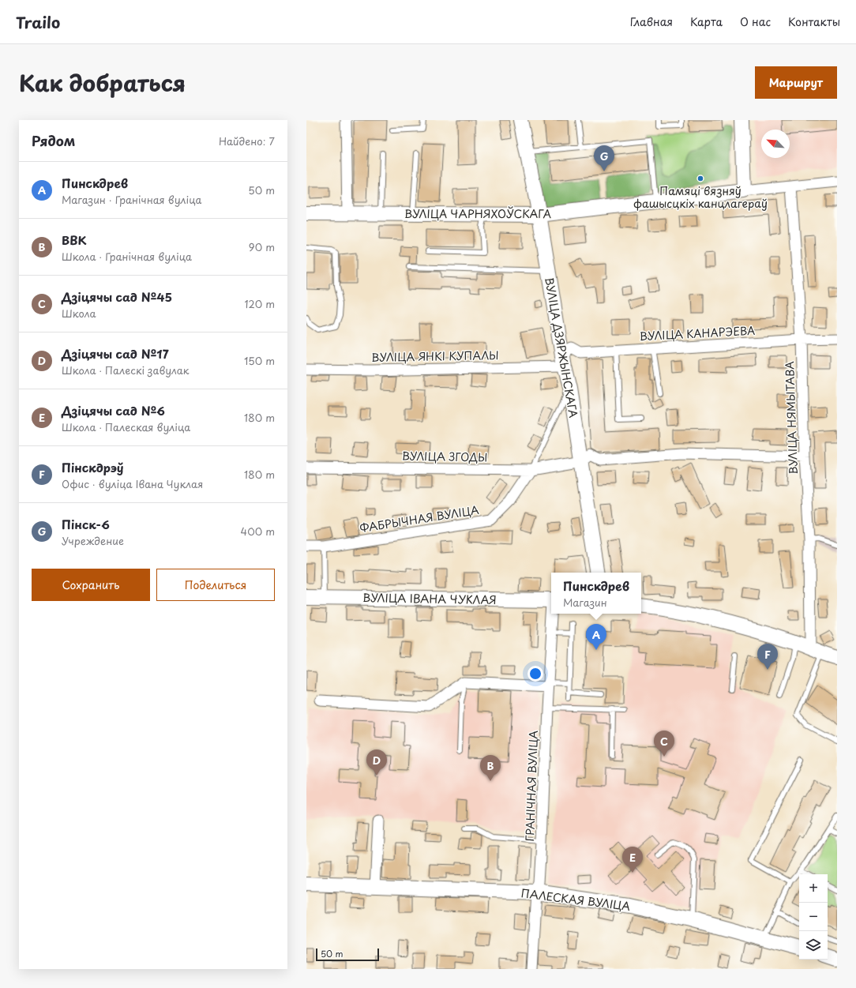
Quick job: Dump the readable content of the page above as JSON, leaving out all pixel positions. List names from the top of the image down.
{
  "streets": {
    "street": [
      "ВУЛІЦА ЧАРНЯХОЎСКАГА",
      "ВУЛІЦА КАНАРЭЕВА",
      "ВУЛІЦА ДЗЯРЖЫНСКАГА",
      "ВУЛІЦА ЯНКІ КУПАЛЫ",
      "ВУЛІЦА НЯМЫТАВА",
      "ВУЛІЦА ЗГОДЫ",
      "ФАБРЫЧНАЯ ВУЛІЦА",
      "ВУЛІЦА ІВАНА ЧУКЛАЯ",
      "ГРАНІЧНАЯ ВУЛІЦА",
      "ПАЛЕСКАЯ ВУЛІЦА"
    ]
  },
  "crossings": [
    ["ВУЛІЦА ЧАРНЯХОЎСКАГА", "ВУЛІЦА ДЗЯРЖЫНСКАГА"],
    ["ВУЛІЦА ЧАРНЯХОЎСКАГА", "ВУЛІЦА НЯМЫТАВА"],
    ["ВУЛІЦА КАНАРЭЕВА", "ВУЛІЦА ДЗЯРЖЫНСКАГА"],
    ["ВУЛІЦА КАНАРЭЕВА", "ВУЛІЦА ЯНКІ КУПАЛЫ"],
    ["ВУЛІЦА КАНАРЭЕВА", "ВУЛІЦА НЯМЫТАВА"],
    ["ВУЛІЦА ДЗЯРЖЫНСКАГА", "ВУЛІЦА ЯНКІ КУПАЛЫ"],
    ["ВУЛІЦА ДЗЯРЖЫНСКАГА", "ВУЛІЦА ЗГОДЫ"],
    ["ВУЛІЦА НЯМЫТАВА", "ВУЛІЦА ЗГОДЫ"],
    ["ВУЛІЦА ЗГОДЫ", "ФАБРЫЧНАЯ ВУЛІЦА"],
    ["ГРАНІЧНАЯ ВУЛІЦА", "ПАЛЕСКАЯ ВУЛІЦА"]
  ],
  "places": ["Памяці вязняў фашысцкіх канцлагераў"],
  "scale_bar": "50 m",
  "north": "top left",
  "page": {
    "header": "Trailo",
    "nav": [
      "Главная",
      "Карта",
      "О нас",
      "Контакты"
    ],
    "title": "Как добраться",
    "buttons": [
      "Маршрут",
      ["Сохранить", "Поделиться"]
    ],
    "heading": ["Рядом", "Найдено: 7"],
    "pins": [
      "G",
      "A",
      "F",
      "C",
      "D",
      "B",
      "E"
    ],
    "list": [
      {
        "mark": "A",
        "name": "Пинскдрев",
        "note": "Магазин · Гранічная вуліца",
        "value": "50 m"
      },
      {
        "mark": "B",
        "name": "ВВК",
        "note": "Школа · Гранічная вуліца",
        "value": "90 m"
      },
      {
        "mark": "C",
        "name": "Дзіцячы сад №45",
        "note": "Школа",
        "value": "120 m"
      },
      {
        "mark": "D",
        "name": "Дзіцячы сад №17",
        "note": "Школа · Палескі завулак",
        "value": "150 m"
      },
      {
        "mark": "E",
        "name": "Дзіцячы сад №6",
        "note": "Школа · Палеская вуліца",
        "value": "180 m"
      },
      {
        "mark": "F",
        "name": "Пінскдрэў",
        "note": "Офис · вуліца Івана Чуклая",
        "value": "180 m"
      },
      {
        "mark": "G",
        "name": "Пінск-6",
        "note": "Учреждение",
        "value": "400 m"
      }
    ],
    "popup": ["Пинскдрев", "Магазин"],
    "map_buttons": ["+", "−"],
    "scale": "50 m"
  }
}
